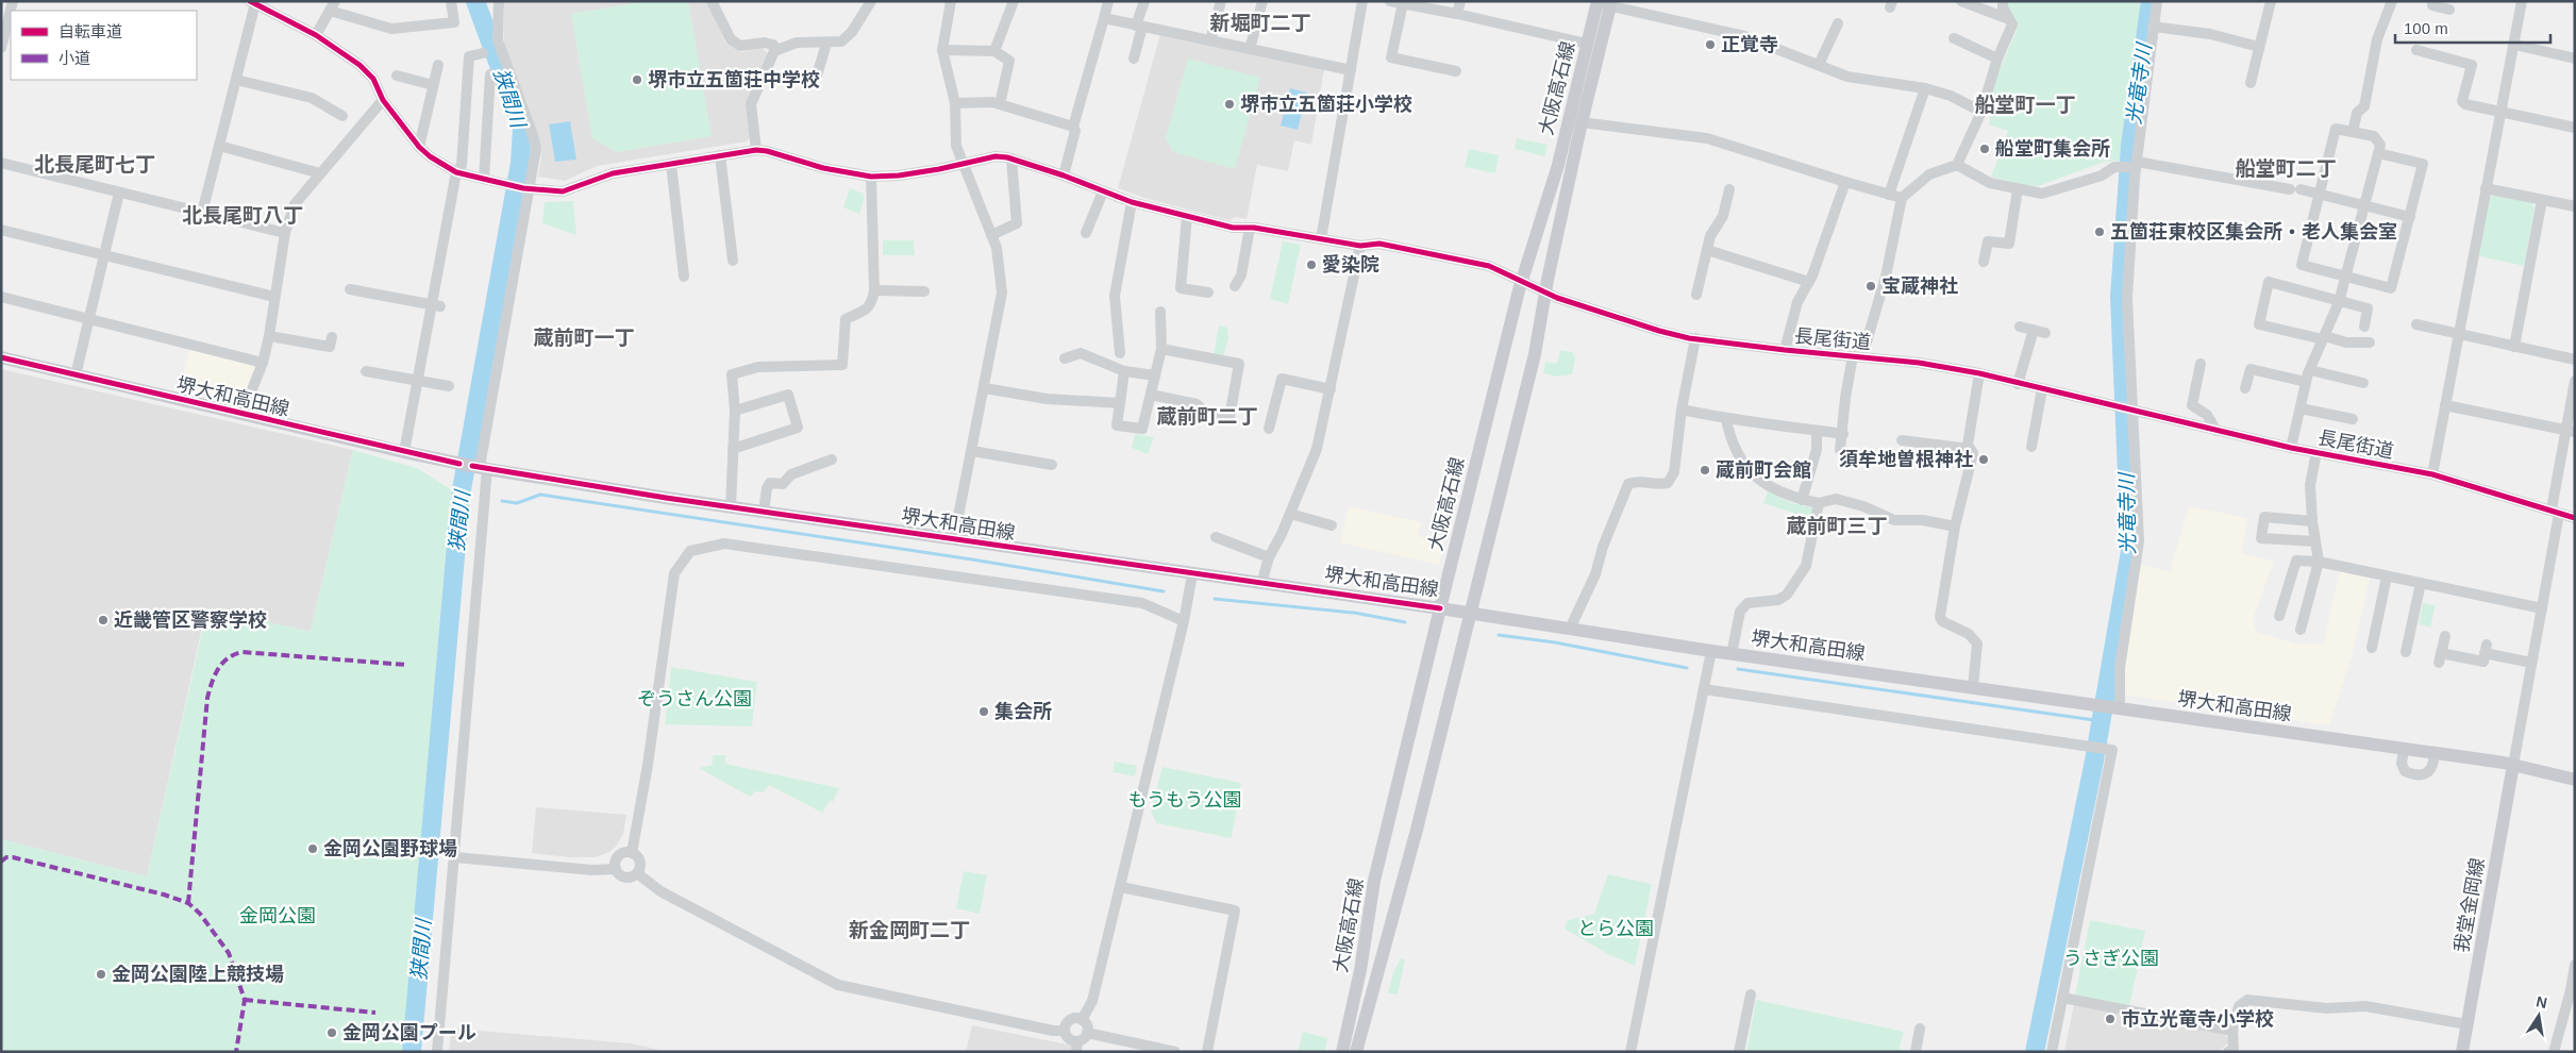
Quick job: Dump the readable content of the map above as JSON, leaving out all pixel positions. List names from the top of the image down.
{
  "streets": {
    "main road": ["大阪高石線", "堺大和高田線", "我堂金岡線"],
    "street": ["長尾街道"]
  },
  "crossings": [
    ["大阪高石線", "長尾街道"],
    ["大阪高石線", "堺大和高田線"],
    ["堺大和高田線", "我堂金岡線"]
  ],
  "districts": [
    "新堀町二丁",
    "船堂町一丁",
    "北長尾町七丁",
    "船堂町二丁",
    "北長尾町八丁",
    "蔵前町一丁",
    "蔵前町二丁",
    "蔵前町三丁",
    "新金岡町二丁"
  ],
  "water": ["光竜寺川", "狭間川"],
  "parks": [
    "ぞうさん公園",
    "もうもう公園",
    "金岡公園",
    "とら公園",
    "うさぎ公園"
  ],
  "places": [
    "正覚寺",
    "堺市立五箇荘中学校",
    "堺市立五箇荘小学校",
    "船堂町集会所",
    "五箇荘東校区集会所・老人集会室",
    "愛染院",
    "宝蔵神社",
    "須牟地曽根神社",
    "蔵前町会館",
    "近畿管区警察学校",
    "集会所",
    "金岡公園野球場",
    "金岡公園陸上競技場",
    "市立光竜寺小学校",
    "金岡公園プール"
  ],
  "legend": ["自転車道", "小道"],
  "scale_bar": "100 m",
  "north": "top"
}
